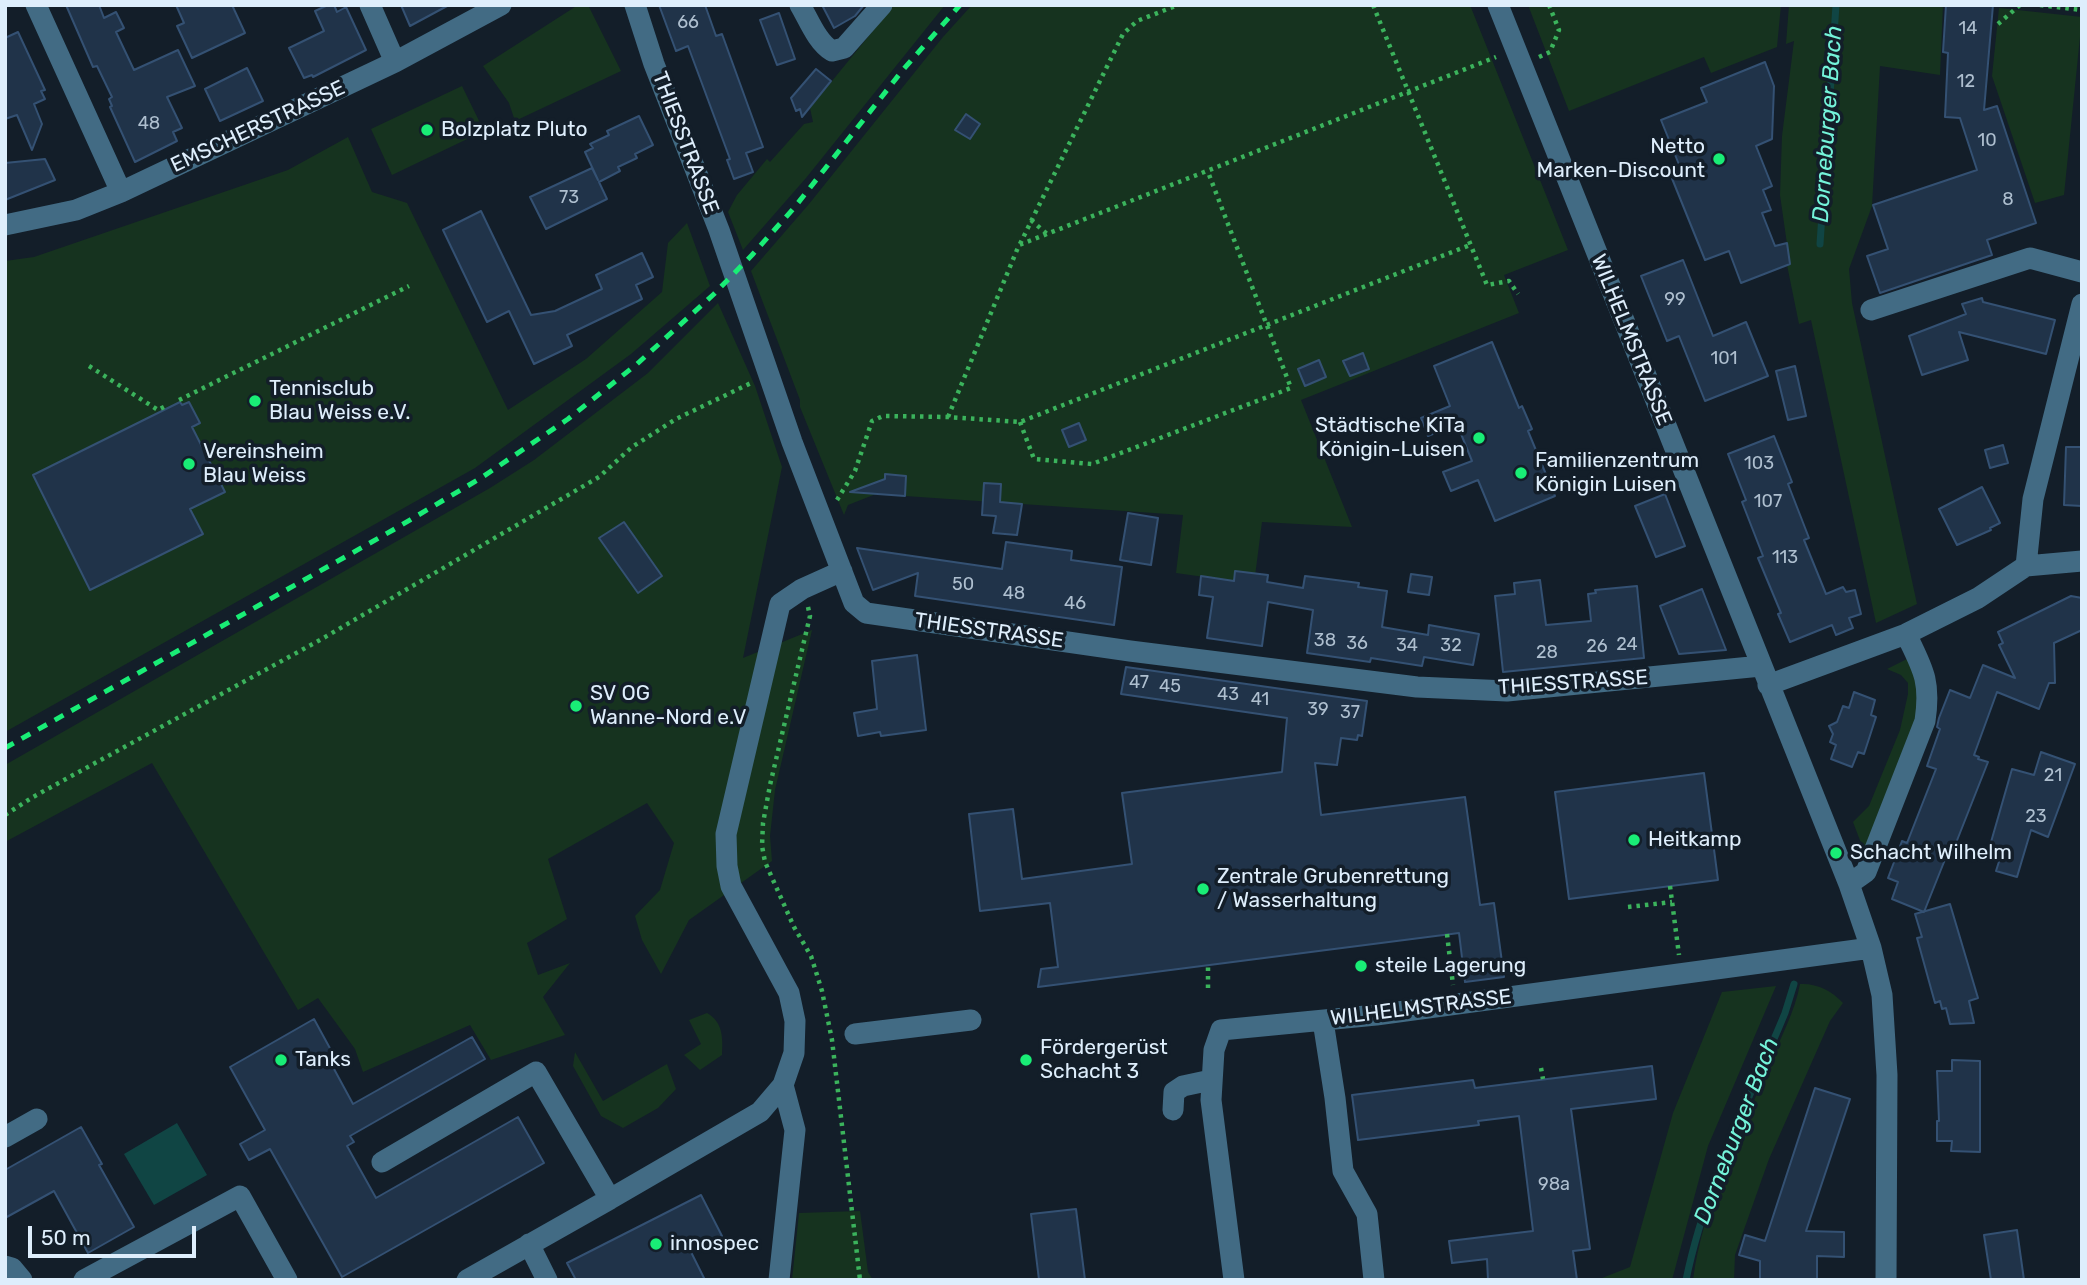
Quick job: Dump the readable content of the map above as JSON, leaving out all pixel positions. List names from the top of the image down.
{
  "streets": {
    "street": ["EMSCHERSTRASSE", "THIESSTRASSE", "WILHELMSTRASSE"]
  },
  "crossings": [
    ["THIESSTRASSE", "WILHELMSTRASSE"]
  ],
  "water": ["Dorneburger Bach"],
  "places": [
    "Bolzplatz Pluto",
    "Netto Marken-Discount",
    "Tennisclub Blau Weiss e.V.",
    "Städtische KiTa Königin-Luisen",
    "Vereinsheim Blau Weiss",
    "Familienzentrum Königin Luisen",
    "SV OG Wanne-Nord e.V",
    "Heitkamp",
    "Schacht Wilhelm",
    "Zentrale Grubenrettung / Wasserhaltung",
    "steile Lagerung",
    "Tanks",
    "Fördergerüst Schacht 3",
    "innospec"
  ],
  "house_numbers": [
    "66",
    "14",
    "12",
    "48",
    "10",
    "73",
    "8",
    "99",
    "101",
    "103",
    "107",
    "113",
    "50",
    "48",
    "46",
    "38",
    "36",
    "24",
    "34",
    "32",
    "26",
    "28",
    "47",
    "45",
    "43",
    "41",
    "39",
    "37",
    "21",
    "23",
    "98a"
  ],
  "scale_bar": "50 m"
}
